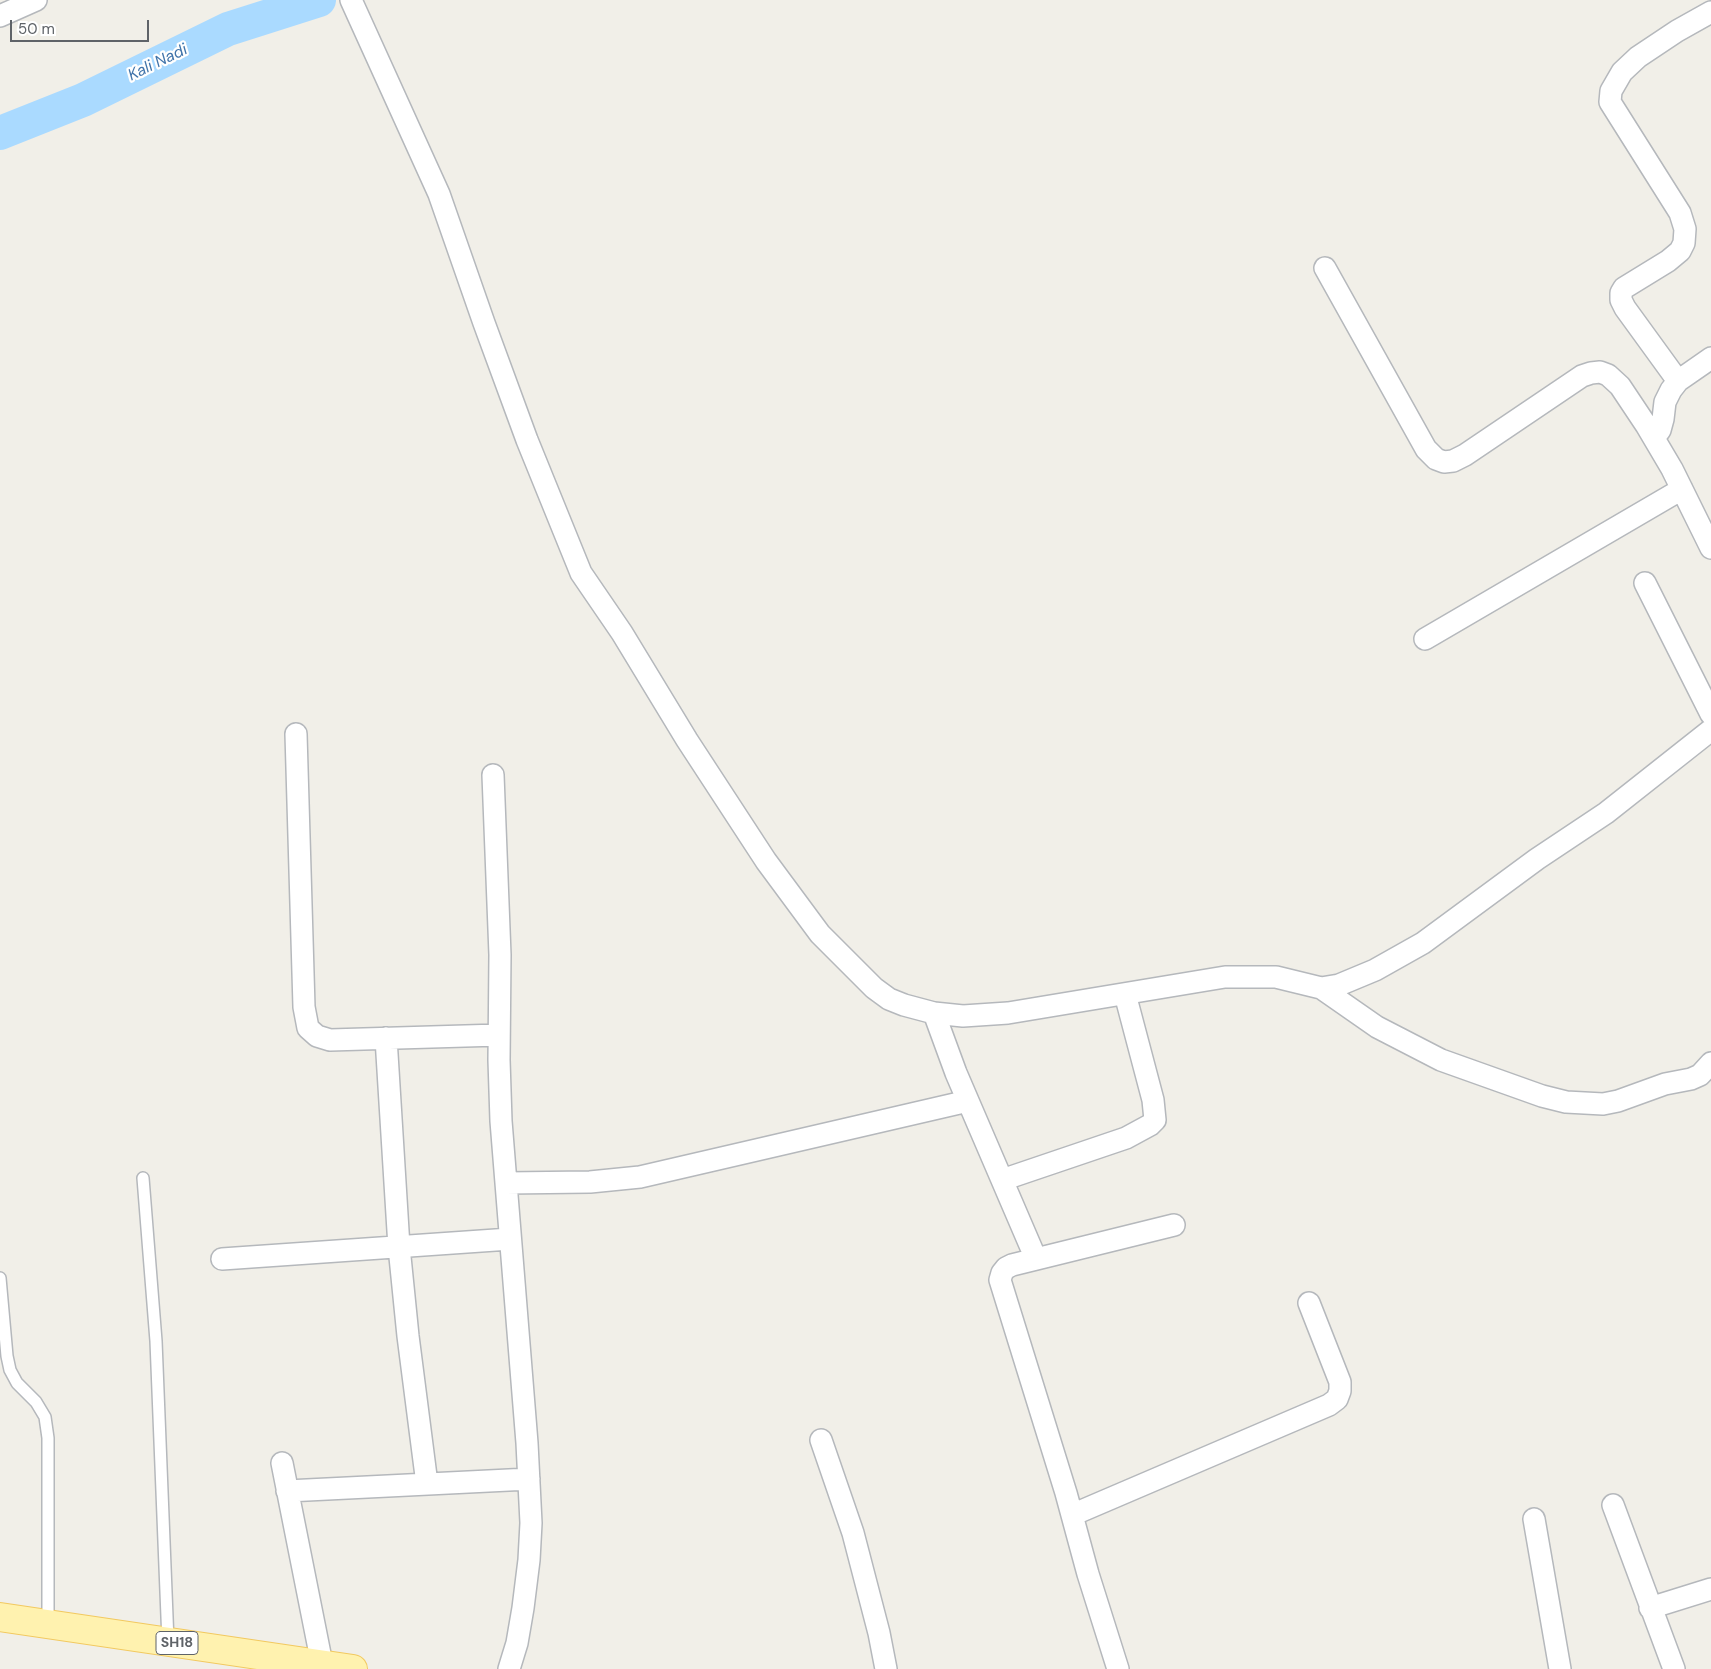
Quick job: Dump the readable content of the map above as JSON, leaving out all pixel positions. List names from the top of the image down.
{
  "streets": {
    "main road": ["SH18"]
  },
  "water": ["Kali Nadi"],
  "scale_bar": "50 m"
}
